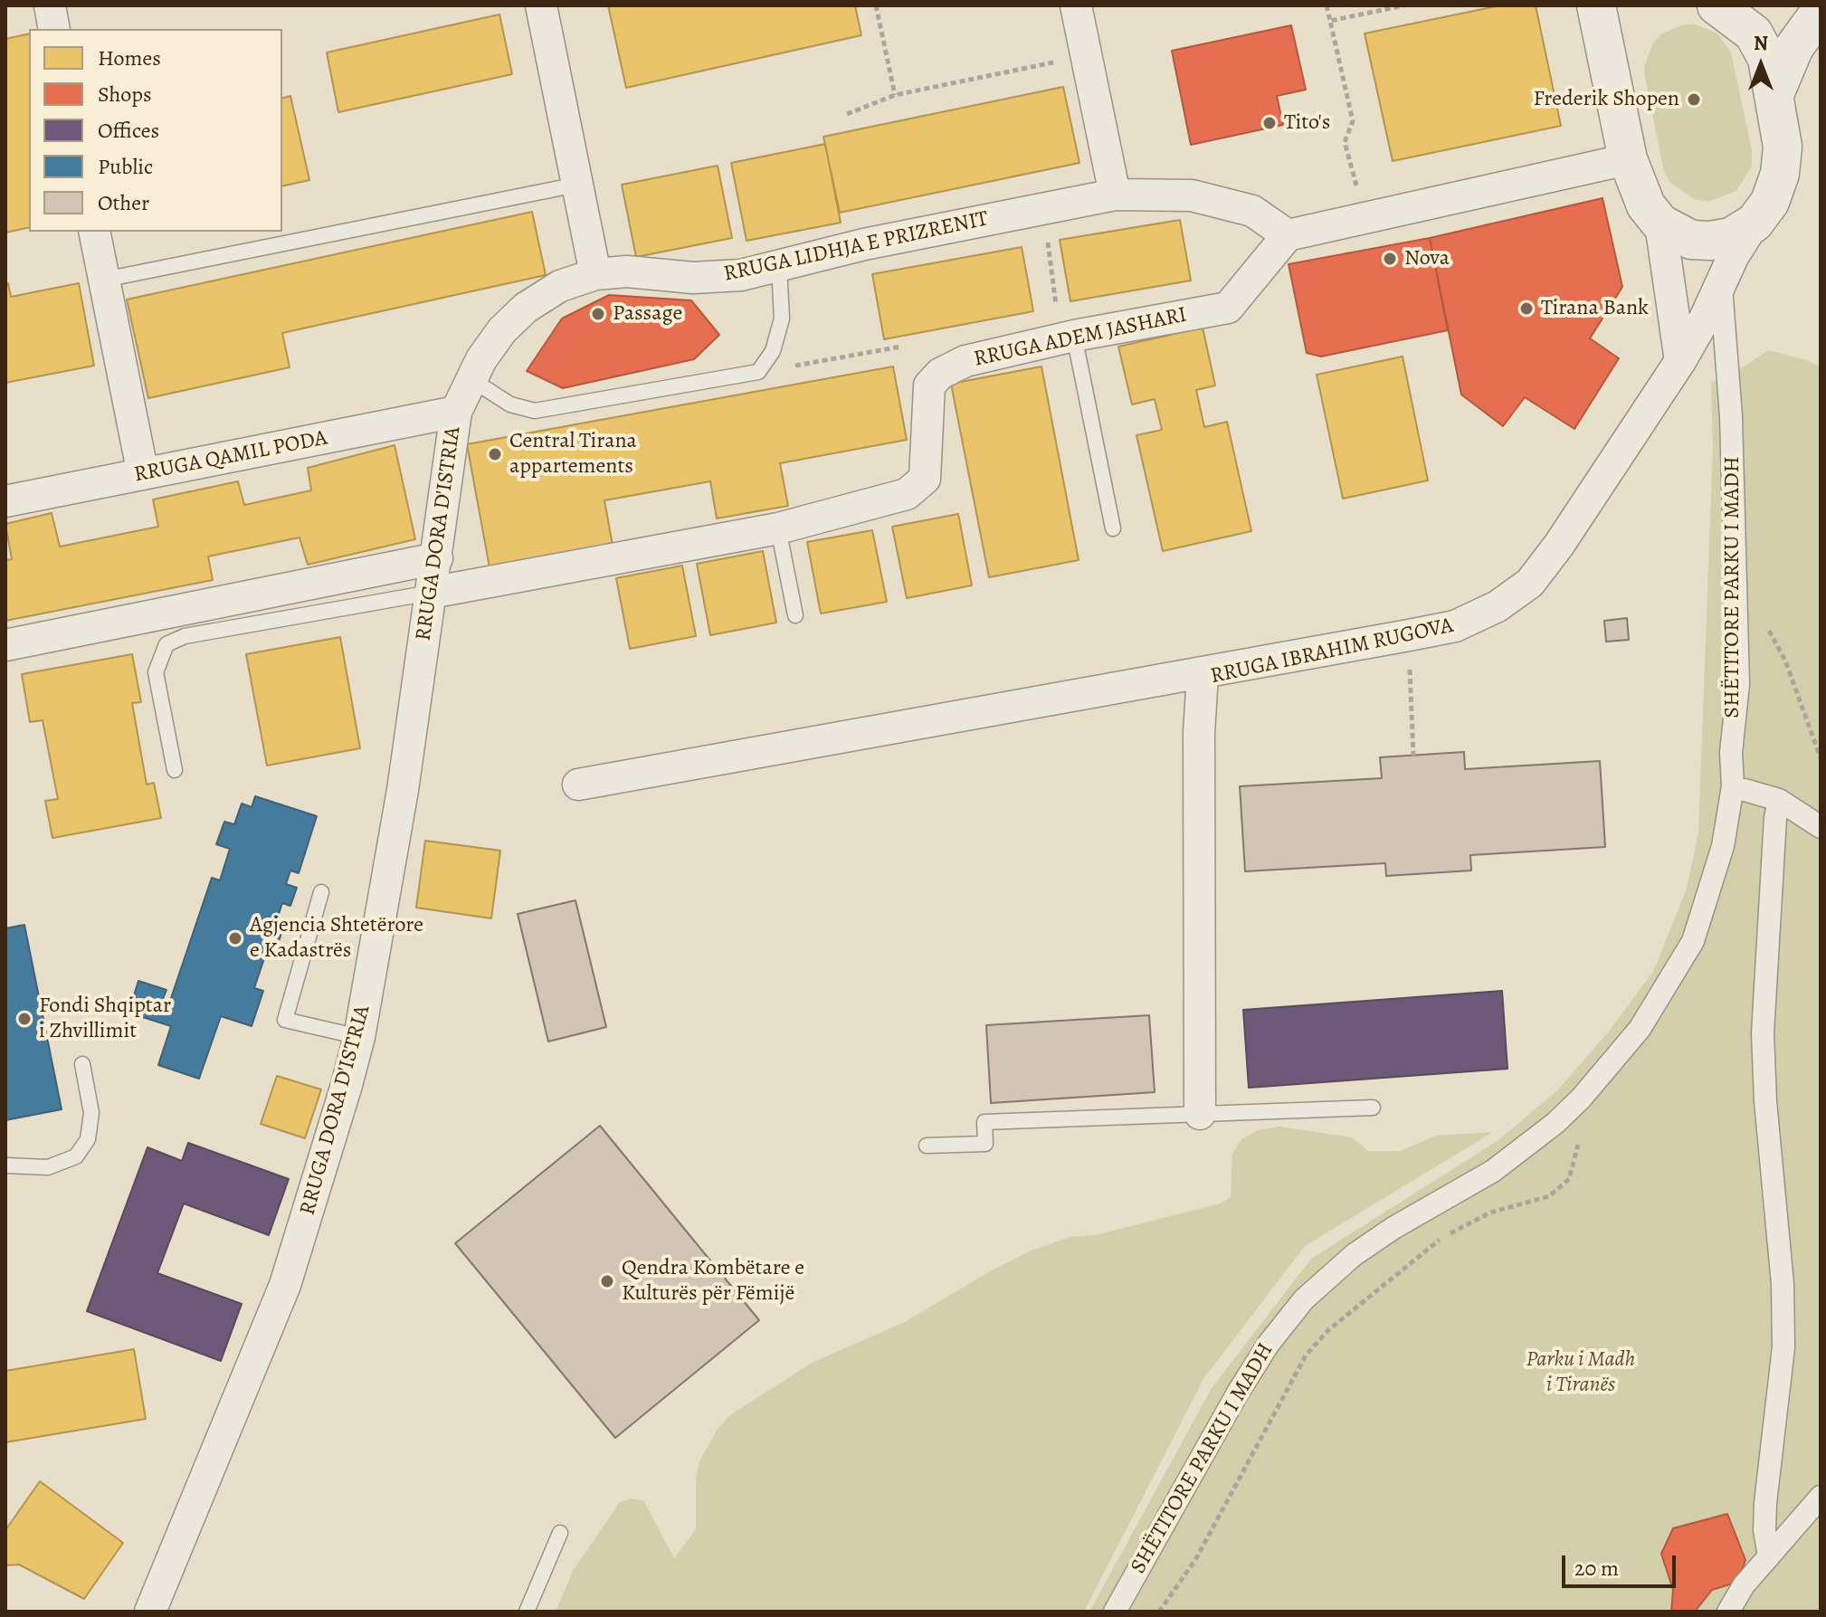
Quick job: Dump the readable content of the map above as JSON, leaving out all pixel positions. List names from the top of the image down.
{
  "streets": {
    "street": [
      "RRUGA LIDHJA E PRIZRENIT",
      "RRUGA ADEM JASHARI",
      "RRUGA QAMIL PODA",
      "RRUGA DORA D'ISTRIA",
      "SHËTITORE PARKU I MADH",
      "RRUGA IBRAHIM RUGOVA"
    ]
  },
  "crossings": [
    ["RRUGA LIDHJA E PRIZRENIT", "RRUGA ADEM JASHARI"],
    ["RRUGA LIDHJA E PRIZRENIT", "RRUGA DORA D'ISTRIA"],
    ["RRUGA ADEM JASHARI", "RRUGA DORA D'ISTRIA"],
    ["RRUGA QAMIL PODA", "RRUGA DORA D'ISTRIA"],
    ["SHËTITORE PARKU I MADH", "RRUGA IBRAHIM RUGOVA"]
  ],
  "parks": ["Parku i Madh i Tiranës"],
  "places": [
    "Frederik Shopen",
    "Tito's",
    "Nova",
    "Tirana Bank",
    "Passage",
    "Central Tirana appartements",
    "Agjencia Shtetërore e Kadastrës",
    "Fondi Shqiptar i Zhvillimit",
    "Qendra Kombëtare e Kulturës për Fëmijë"
  ],
  "legend": [
    "Homes",
    "Shops",
    "Offices",
    "Public",
    "Other"
  ],
  "scale_bar": "20 m",
  "north": "top"
}
